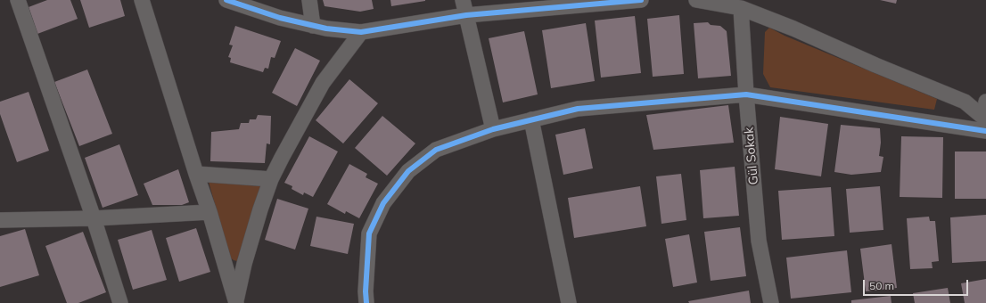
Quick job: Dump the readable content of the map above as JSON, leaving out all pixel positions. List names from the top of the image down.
{
  "streets": {
    "street": ["Gül Sokak"]
  },
  "scale_bar": "50 m"
}
